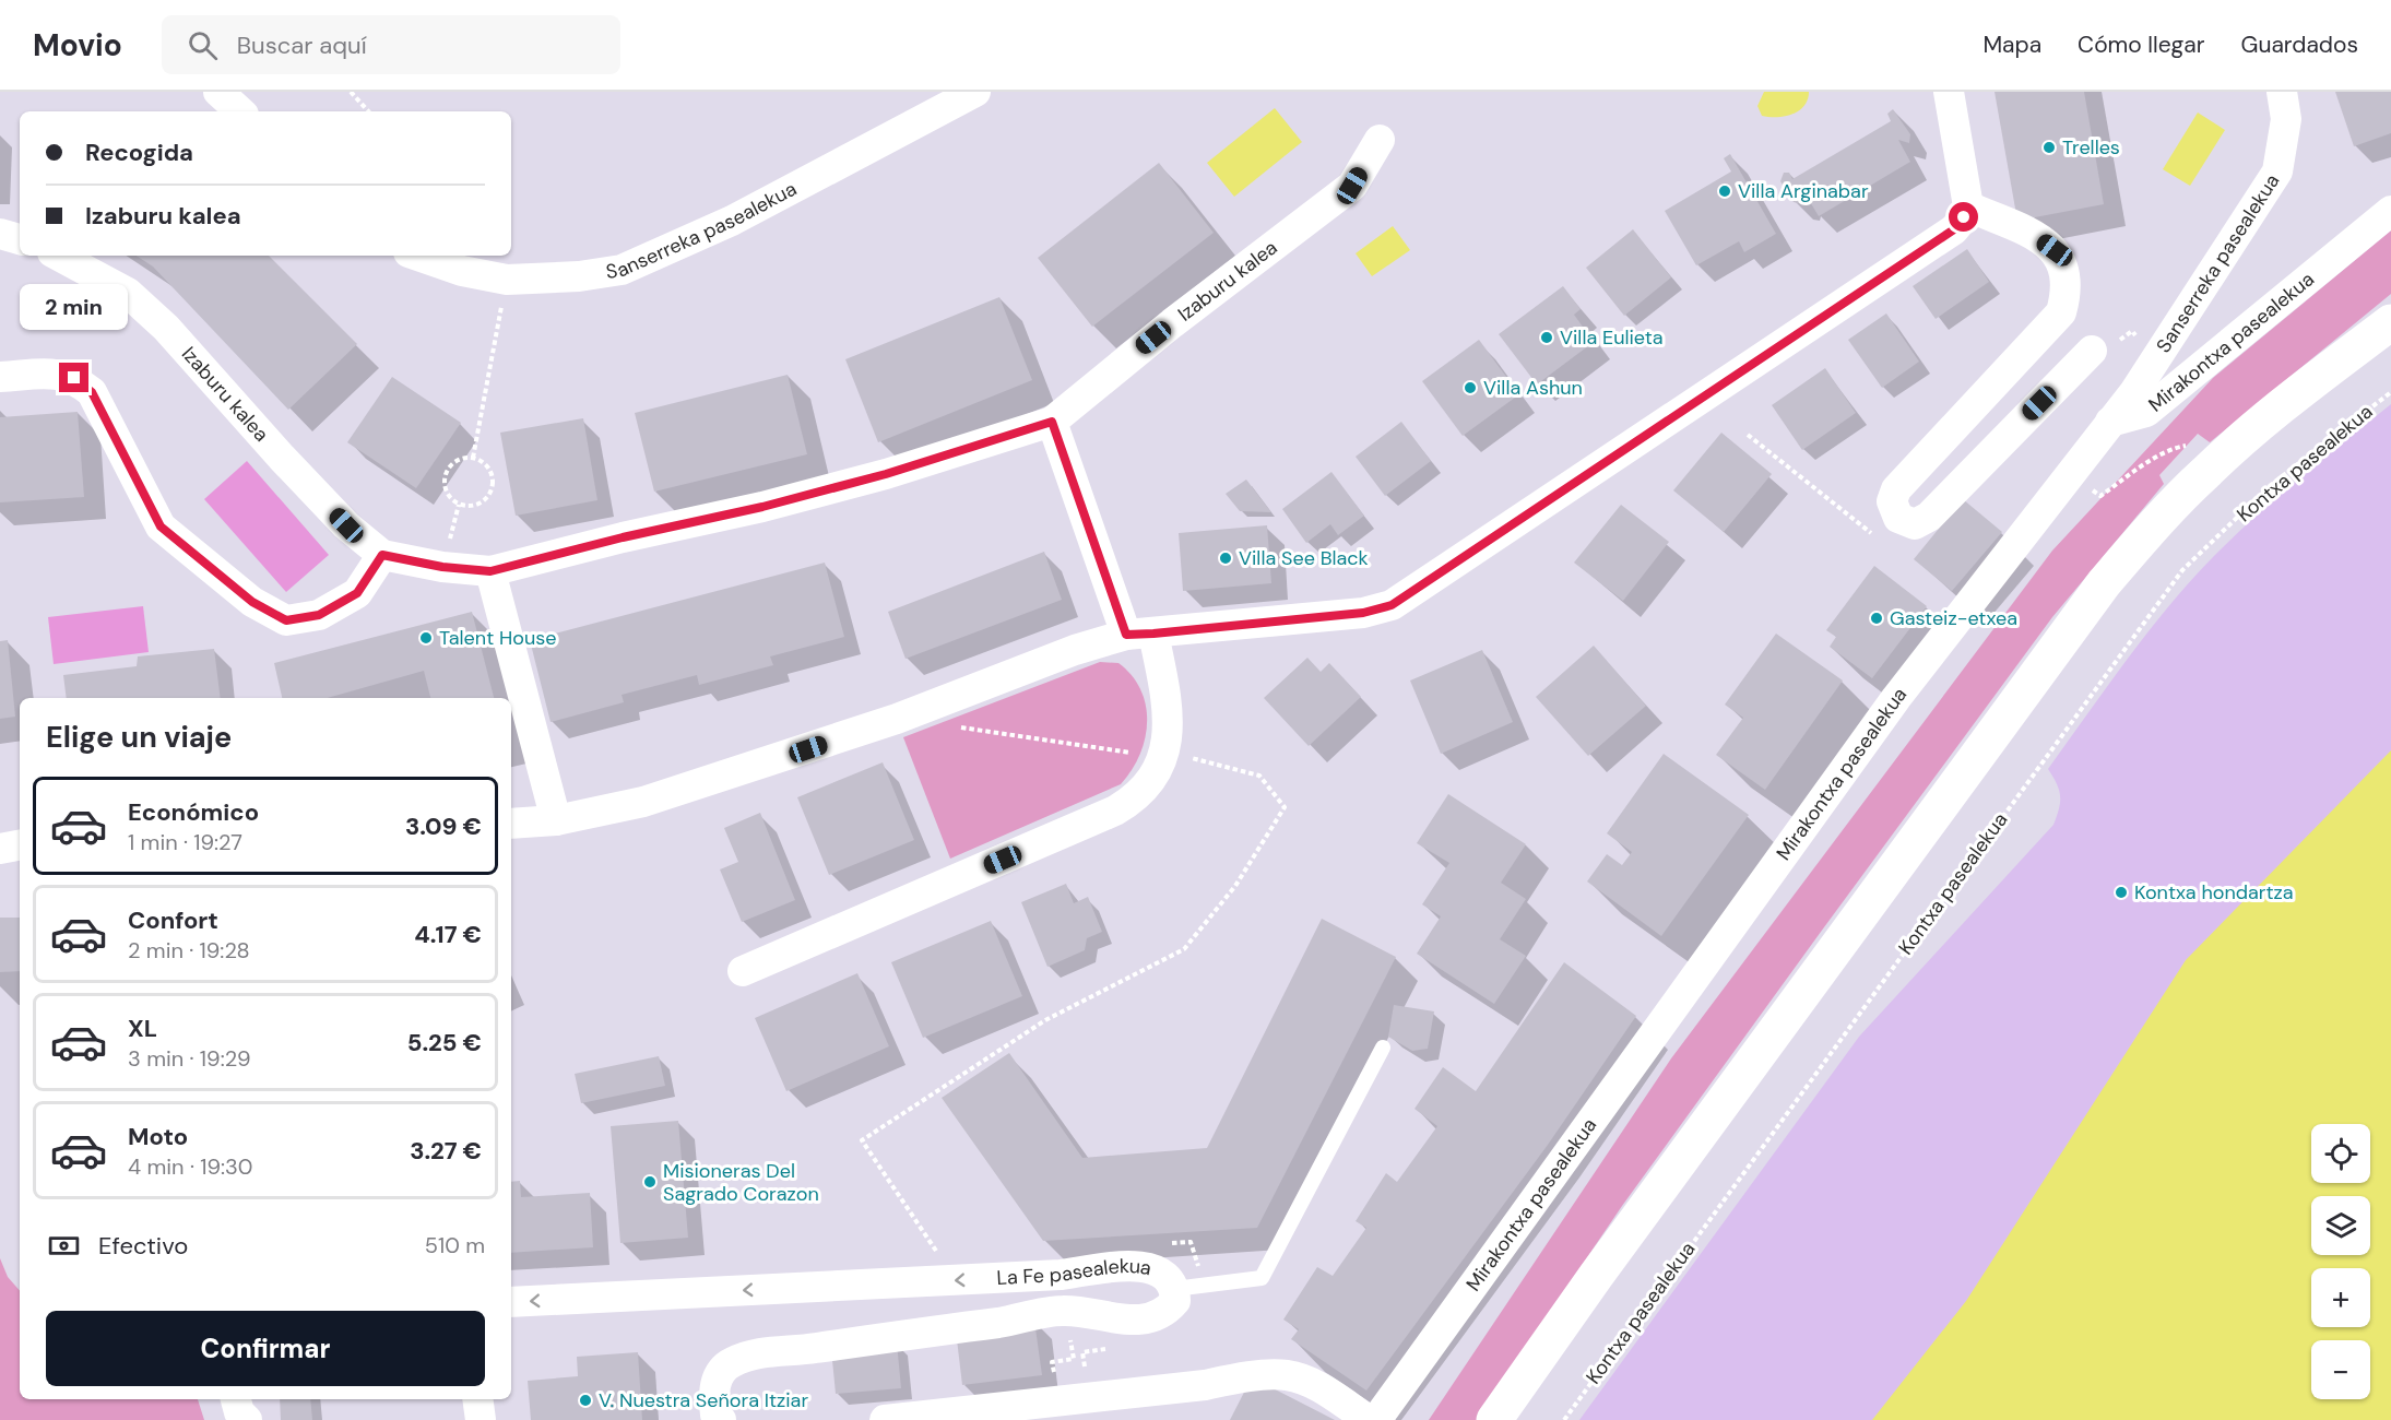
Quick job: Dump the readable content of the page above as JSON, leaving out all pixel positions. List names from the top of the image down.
{
  "streets": {
    "street": [
      "Sanserreka pasealekua",
      "Izaburu kalea",
      "Mirakontxa pasealekua",
      "La Fe pasealekua"
    ],
    "path": ["Kontxa pasealekua"]
  },
  "crossings": [
    ["Sanserreka pasealekua", "Mirakontxa pasealekua"]
  ],
  "one_way": ["La Fe pasealekua"],
  "places": [
    "Trelles",
    "Villa Arginabar",
    "Villa Eulieta",
    "Villa Ashun",
    "Villa See Black",
    "Gasteiz-etxea",
    "Talent House",
    "Kontxa hondartza",
    "Misioneras Del Sagrado Corazon",
    "V. Nuestra Señora Itziar"
  ],
  "page": {
    "header": "Movio",
    "search": "Buscar aquí",
    "nav": ["Mapa", "Cómo llegar", "Guardados"],
    "banner": ["Recogida", "Izaburu kalea"],
    "bubble": "2 min",
    "heading": "Elige un viaje",
    "list": [
      {
        "name": "Económico",
        "note": "1 min · 19:27",
        "value": "3.09 €"
      },
      {
        "name": "Confort",
        "note": "2 min · 19:28",
        "value": "4.17 €"
      },
      {
        "name": "XL",
        "note": "3 min · 19:29",
        "value": "5.25 €"
      },
      {
        "name": "Moto",
        "note": "4 min · 19:30",
        "value": "3.27 €"
      }
    ],
    "map_buttons": ["+", "−"],
    "pay": ["Efectivo", "510 m"],
    "buttons": "Confirmar"
  }
}
